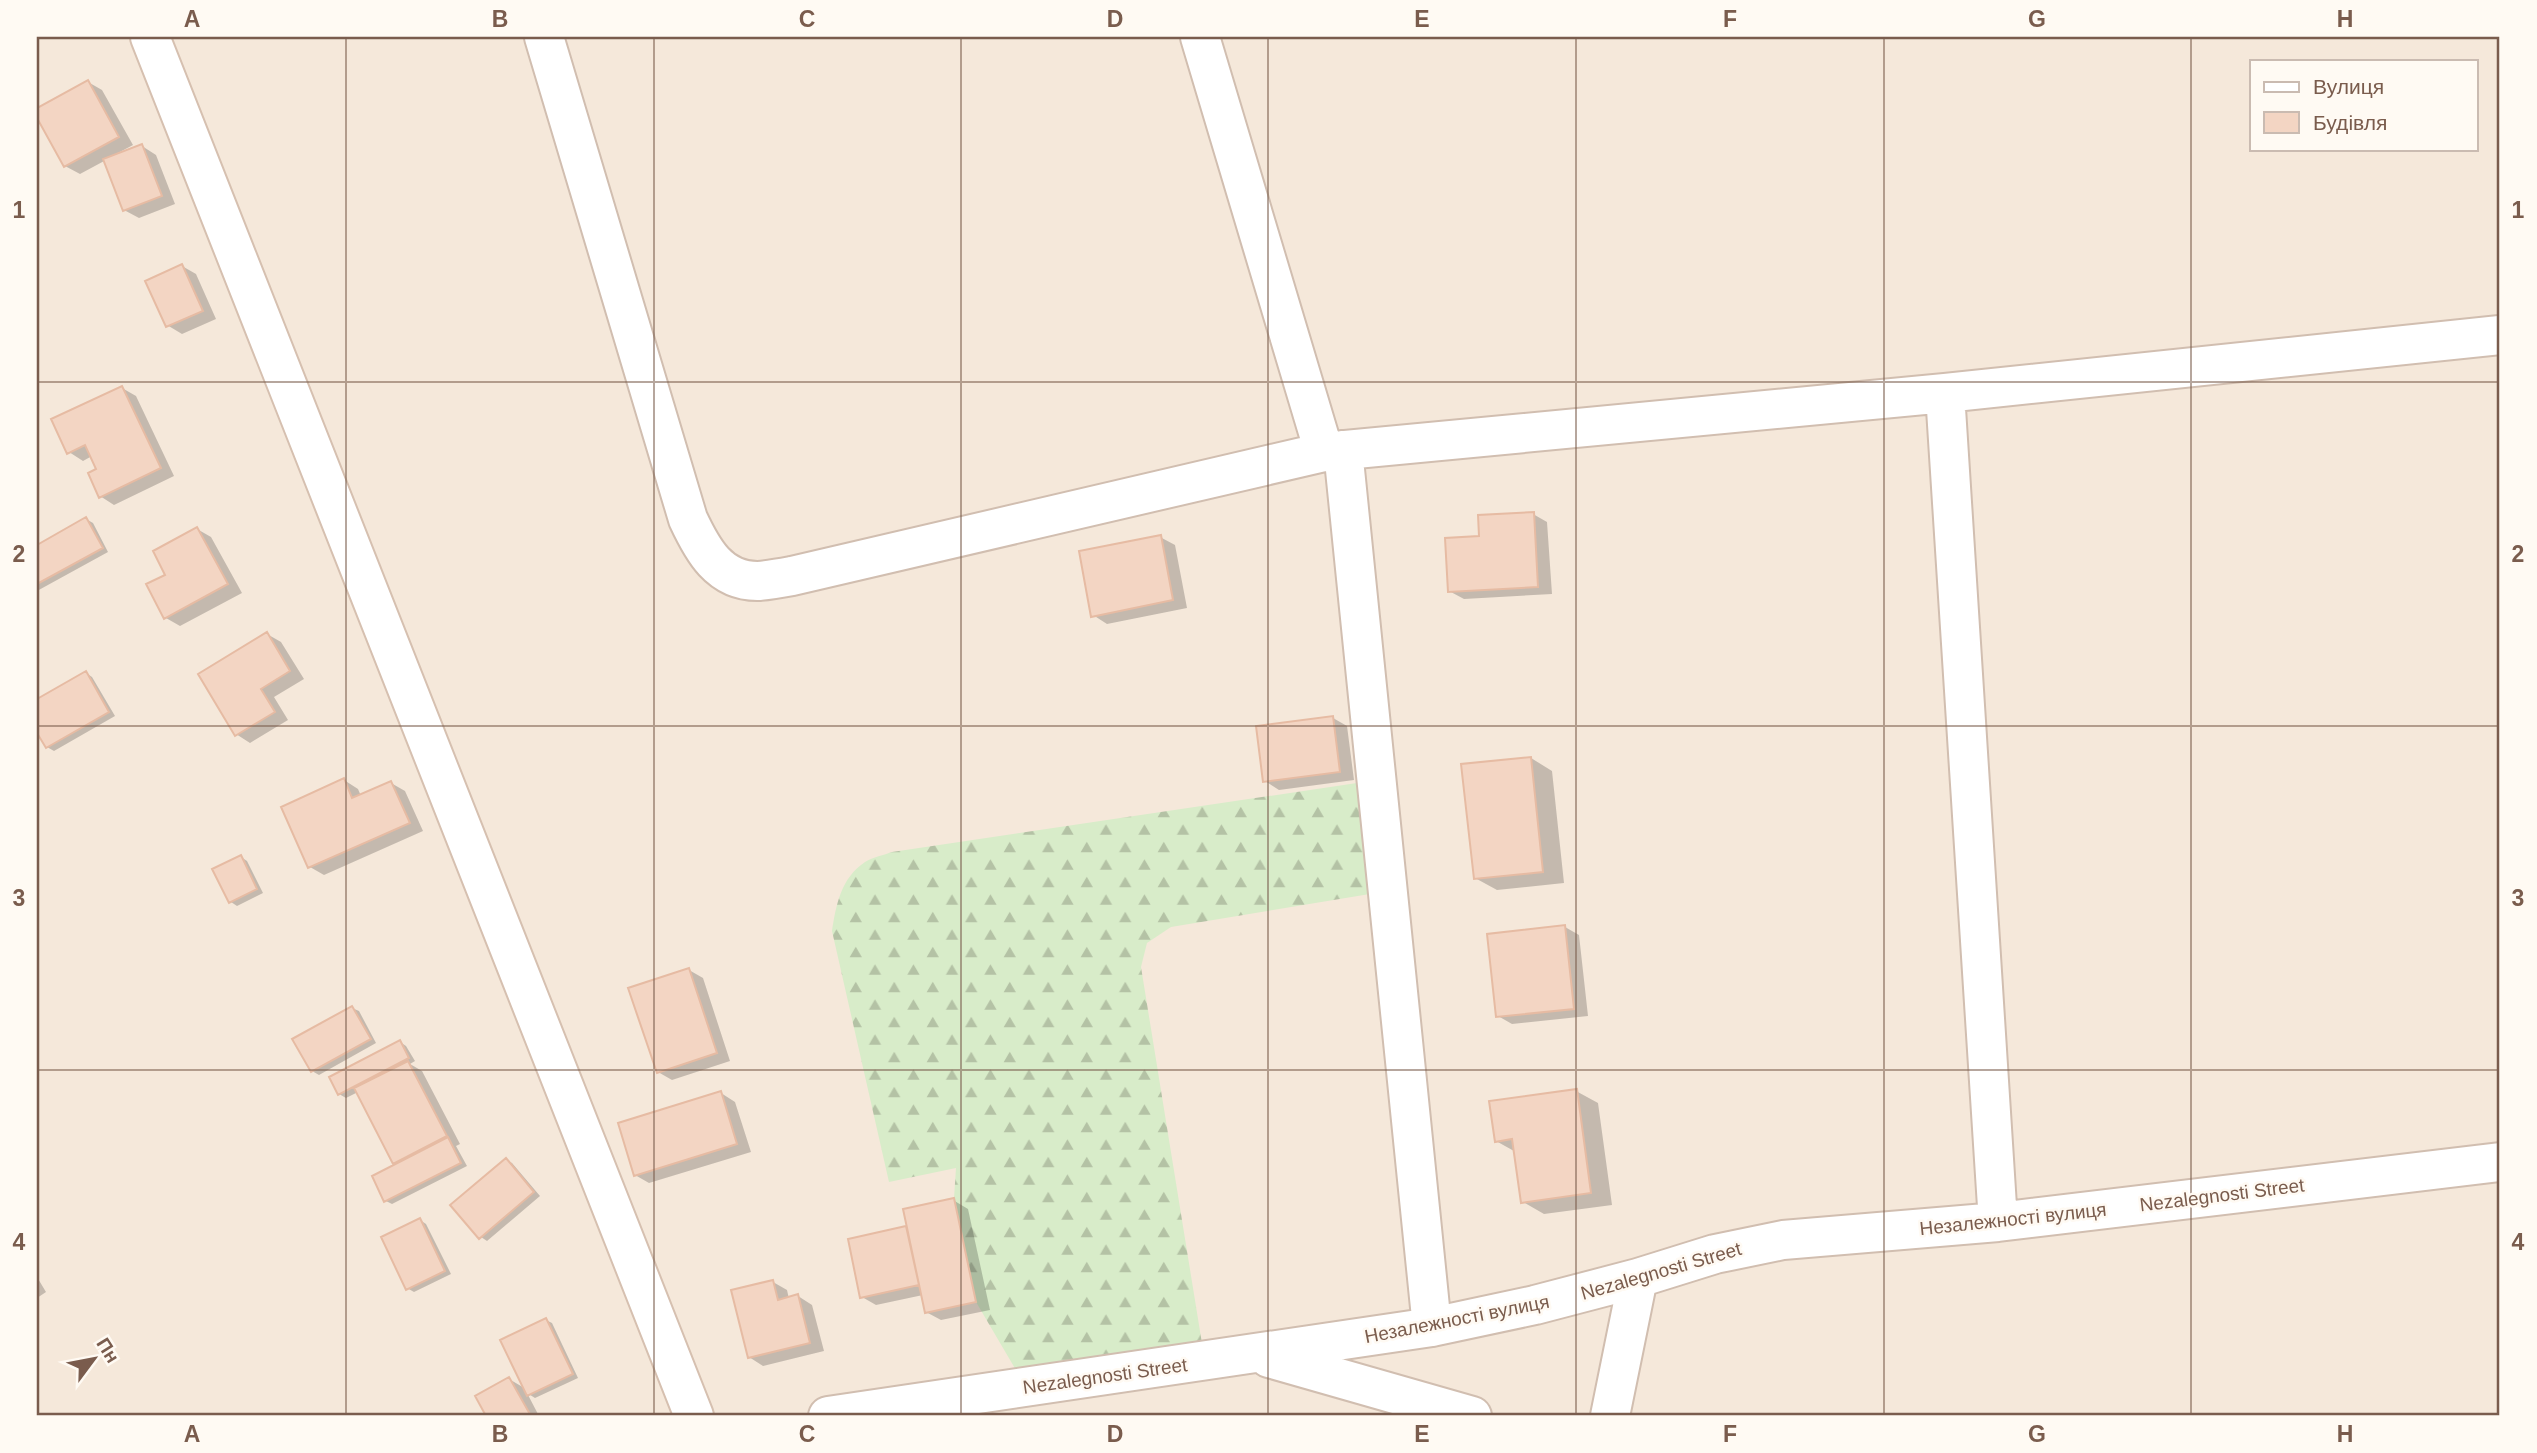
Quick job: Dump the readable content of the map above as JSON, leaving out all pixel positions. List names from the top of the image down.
{
  "streets": {
    "street": ["Незалежності вулиця"]
  },
  "legend": ["Вулиця", "Будівля"],
  "north": "top right",
  "grid": {
    "columns": [
      "A",
      "B",
      "C",
      "D",
      "E",
      "F",
      "G",
      "H"
    ],
    "rows": [
      "1",
      "2",
      "3",
      "4"
    ]
  }
}
